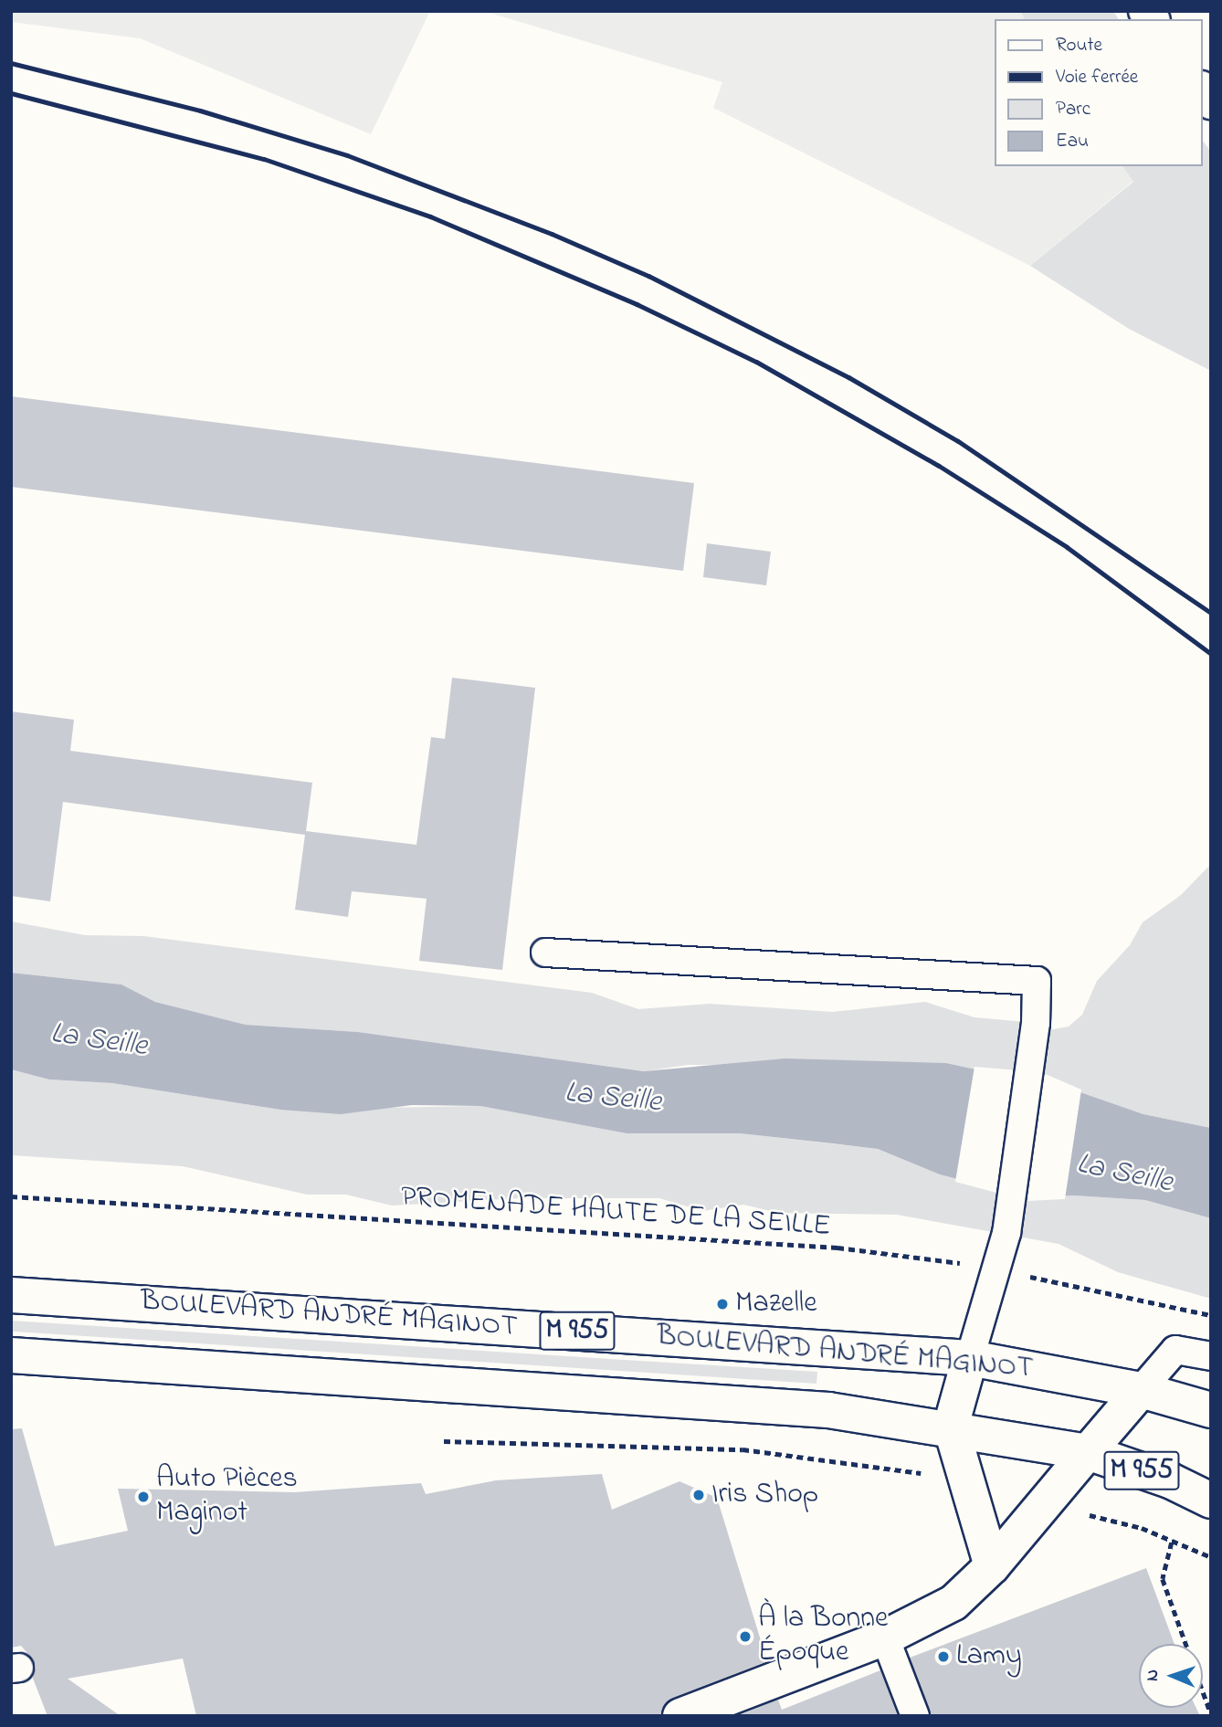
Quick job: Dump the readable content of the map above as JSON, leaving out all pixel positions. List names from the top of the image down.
{
  "streets": {
    "main road": ["BOULEVARD ANDRÉ MAGINOT", "M 955"],
    "path": ["PROMENADE HAUTE DE LA SEILLE"]
  },
  "crossings": [
    ["BOULEVARD ANDRÉ MAGINOT", "M 955"]
  ],
  "water": ["La Seille"],
  "places": [
    "Mazelle",
    "Iris Shop",
    "Auto Pièces Maginot",
    "À la Bonne Époque",
    "Lamy"
  ],
  "legend": [
    "Route",
    "Voie ferrée",
    "Parc",
    "Eau"
  ],
  "north": "left"
}
